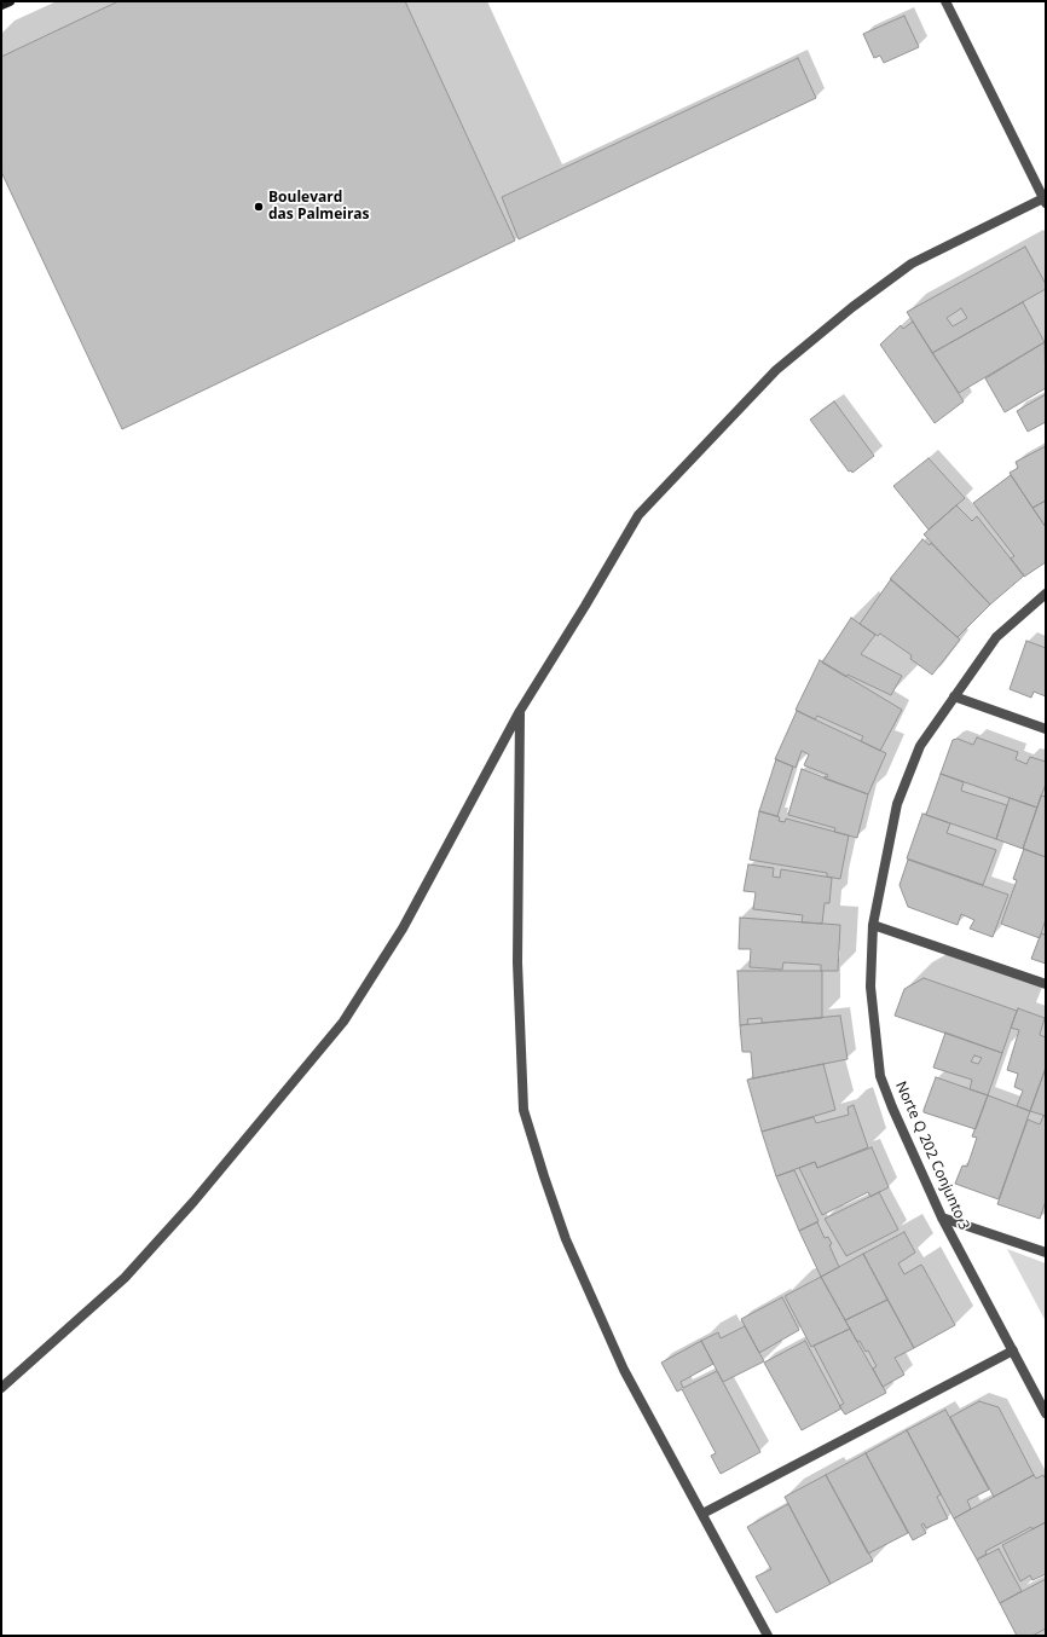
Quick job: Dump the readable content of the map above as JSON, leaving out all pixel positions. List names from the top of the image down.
{
  "streets": {
    "street": ["Norte Q 202 Conjunto 3"]
  },
  "places": ["Boulevard das Palmeiras"]
}
